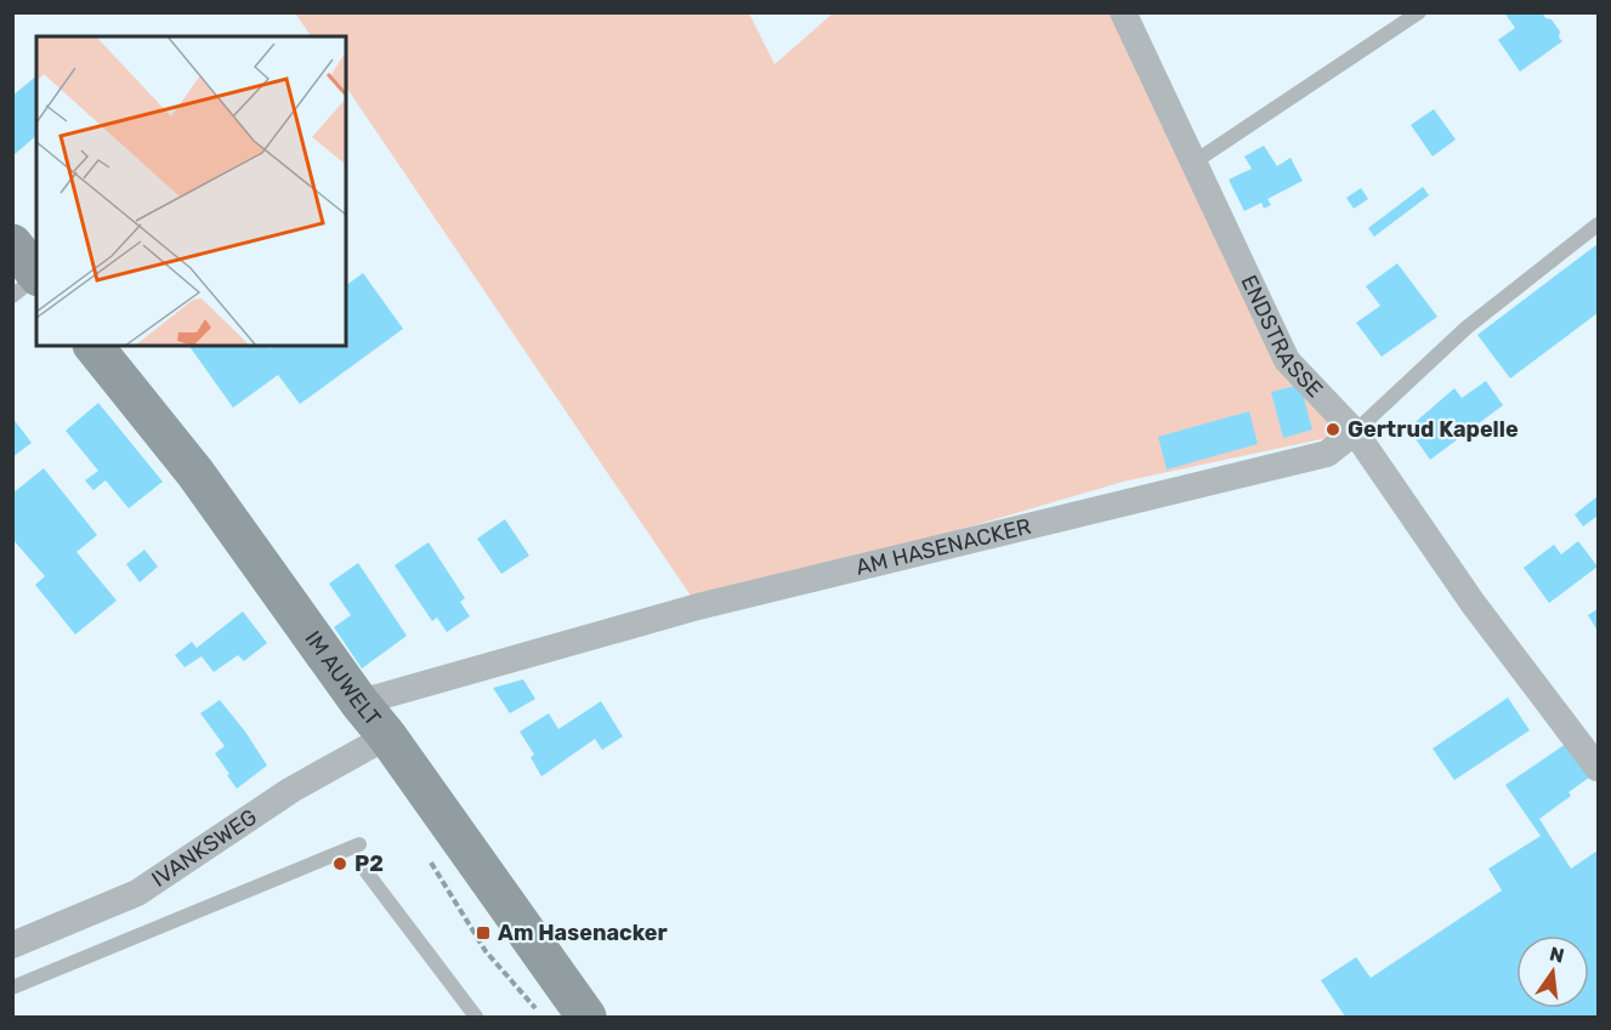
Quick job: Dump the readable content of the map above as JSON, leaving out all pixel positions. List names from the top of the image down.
{
  "streets": {
    "main road": ["IM AUWELT"],
    "street": ["ENDSTRASSE", "AM HASENACKER", "IVANKSWEG"]
  },
  "crossings": [
    ["ENDSTRASSE", "AM HASENACKER"],
    ["AM HASENACKER", "IM AUWELT"],
    ["IM AUWELT", "IVANKSWEG"]
  ],
  "places": {
    "other": ["Gertrud Kapelle", "P2"],
    "transit": ["Am Hasenacker"]
  },
  "north": "top"
}
